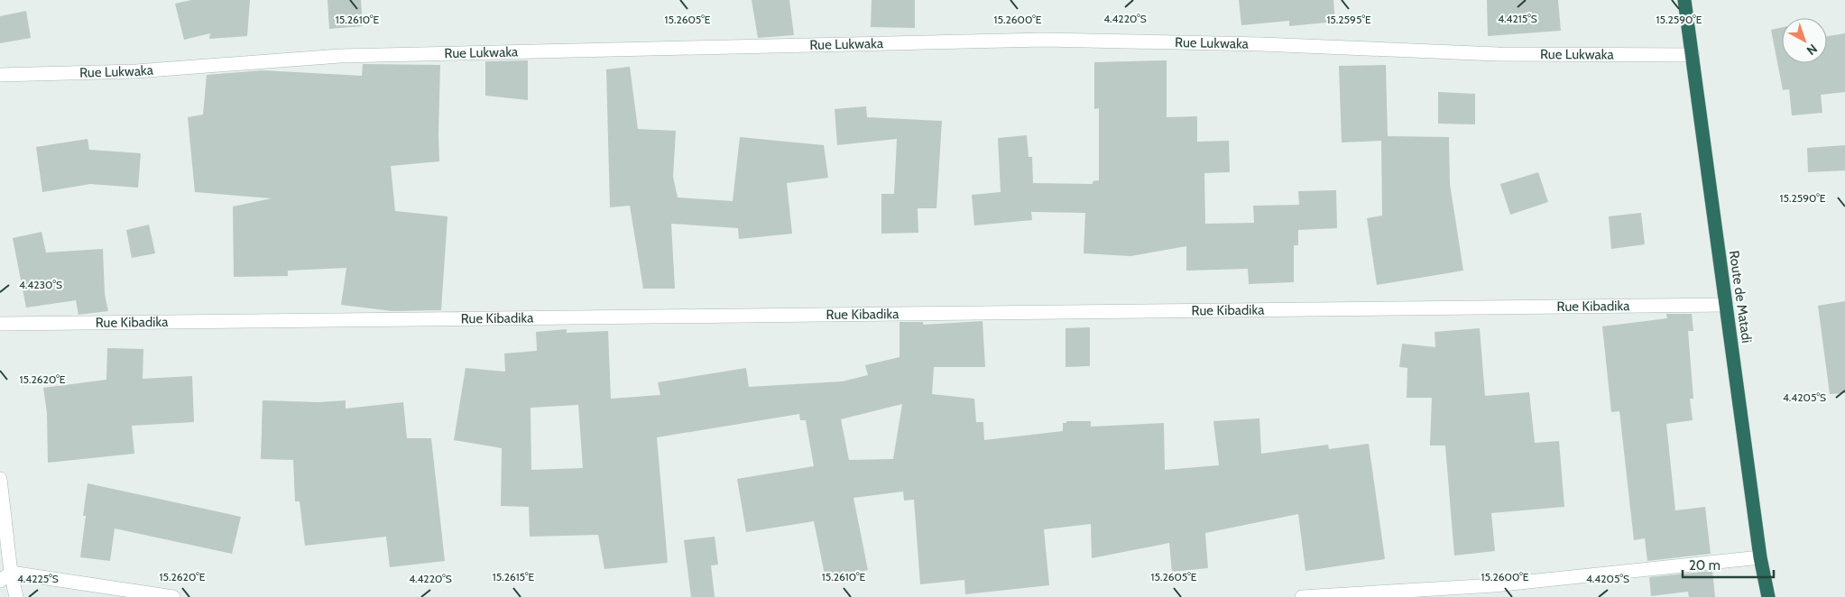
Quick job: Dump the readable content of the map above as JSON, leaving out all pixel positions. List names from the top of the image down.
{
  "streets": {
    "highway": ["Route de Matadi"],
    "street": ["Rue Lukwaka", "Rue Kibadika"]
  },
  "crossings": [
    ["Rue Lukwaka", "Route de Matadi"],
    ["Route de Matadi", "Rue Kibadika"]
  ],
  "scale_bar": "20 m",
  "north": "bottom right",
  "coordinates": [
    "4.4220°S",
    "4.4215°S",
    "15.2610°E",
    "15.2600°E",
    "15.2605°E",
    "15.2595°E",
    "15.2590°E",
    "4.4230°S",
    "15.2620°E",
    "4.4205°S",
    "15.2615°E",
    "4.4225°S"
  ]
}
